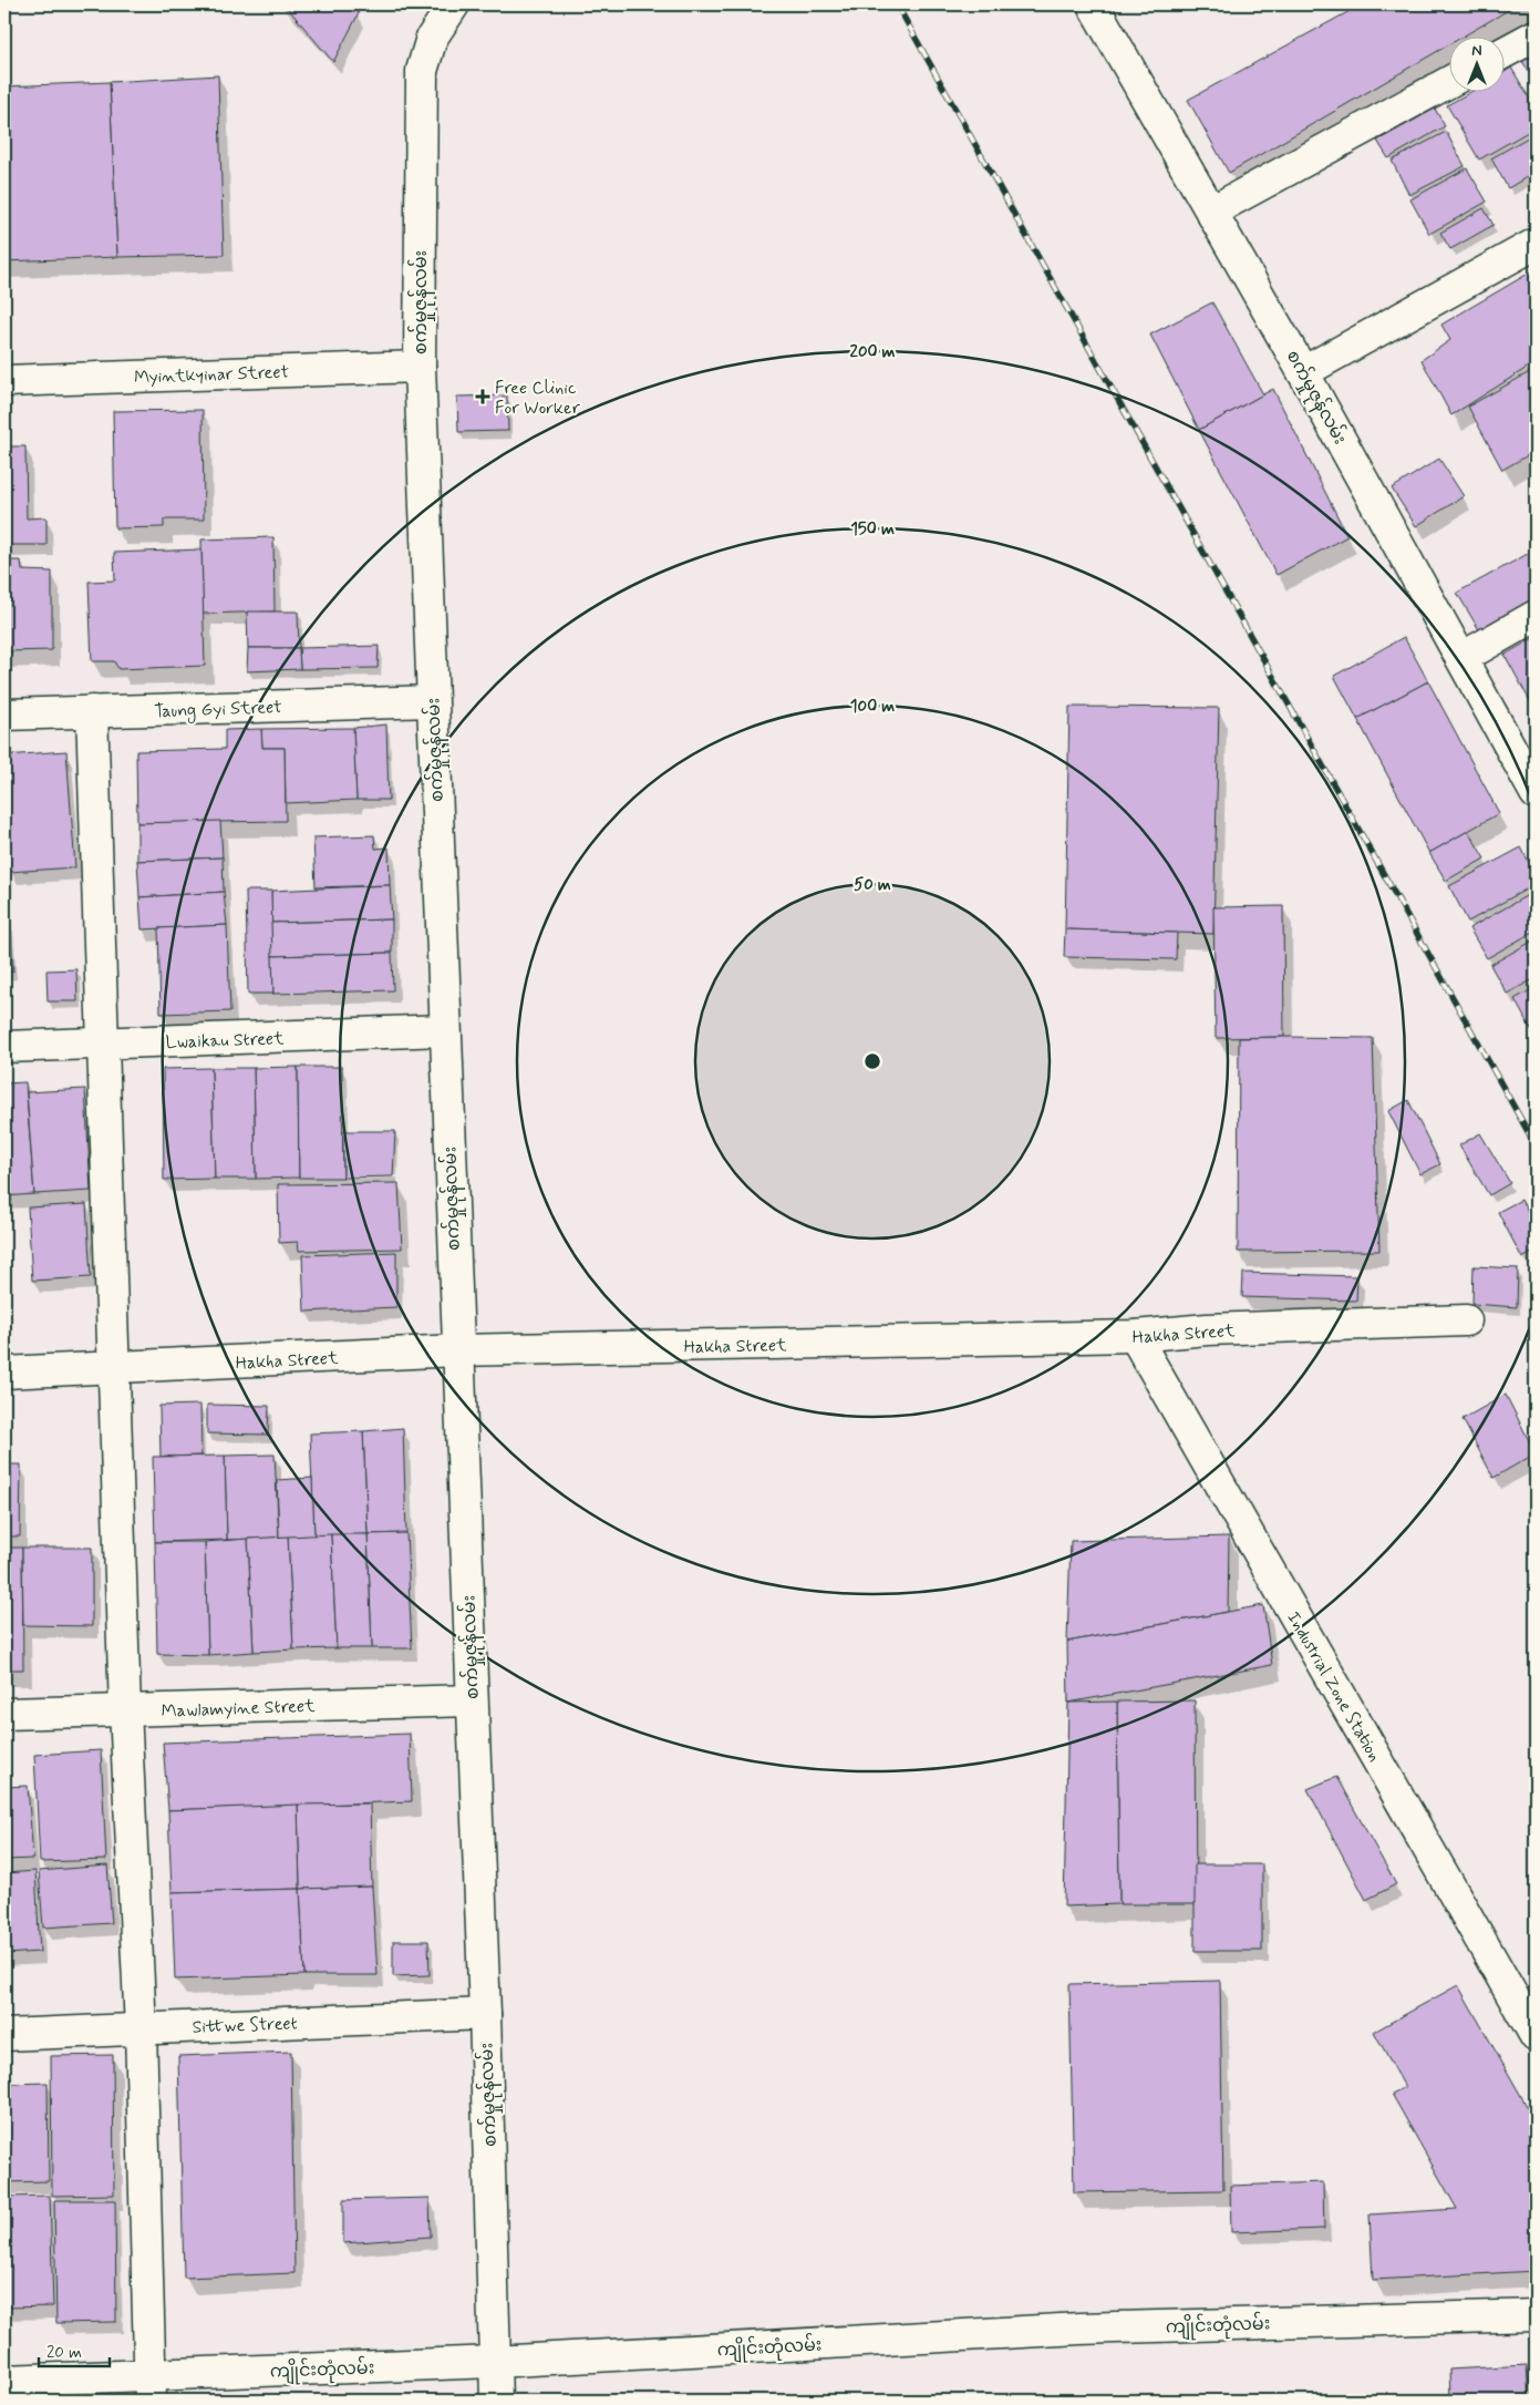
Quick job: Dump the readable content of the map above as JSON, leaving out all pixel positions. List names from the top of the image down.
{
  "streets": {
    "street": [
      "စက်မှုဇုန်လမ်း",
      "Myintkyinar Street",
      "Taung Gyi Street",
      "Lwaikau Street",
      "Hakha Street",
      "Industrial Zone Station",
      "Mawlamyine Street",
      "Sittwe Street",
      "ကျိုင်းတုံလမ်း"
    ]
  },
  "crossings": [
    ["စက်မှုဇုန်လမ်း", "Myintkyinar Street"],
    ["စက်မှုဇုန်လမ်း", "Taung Gyi Street"],
    ["စက်မှုဇုန်လမ်း", "Lwaikau Street"],
    ["စက်မှုဇုန်လမ်း", "Hakha Street"],
    ["စက်မှုဇုန်လမ်း", "Mawlamyine Street"],
    ["စက်မှုဇုန်လမ်း", "Sittwe Street"],
    ["စက်မှုဇုန်လမ်း", "ကျိုင်းတုံလမ်း"],
    ["Hakha Street", "Industrial Zone Station"]
  ],
  "places": {
    "health": ["Free Clinic For Worker"]
  },
  "scale_bar": "20 m",
  "north": "top",
  "rings": [
    "200 m",
    "150 m",
    "100 m",
    "50 m"
  ]
}
